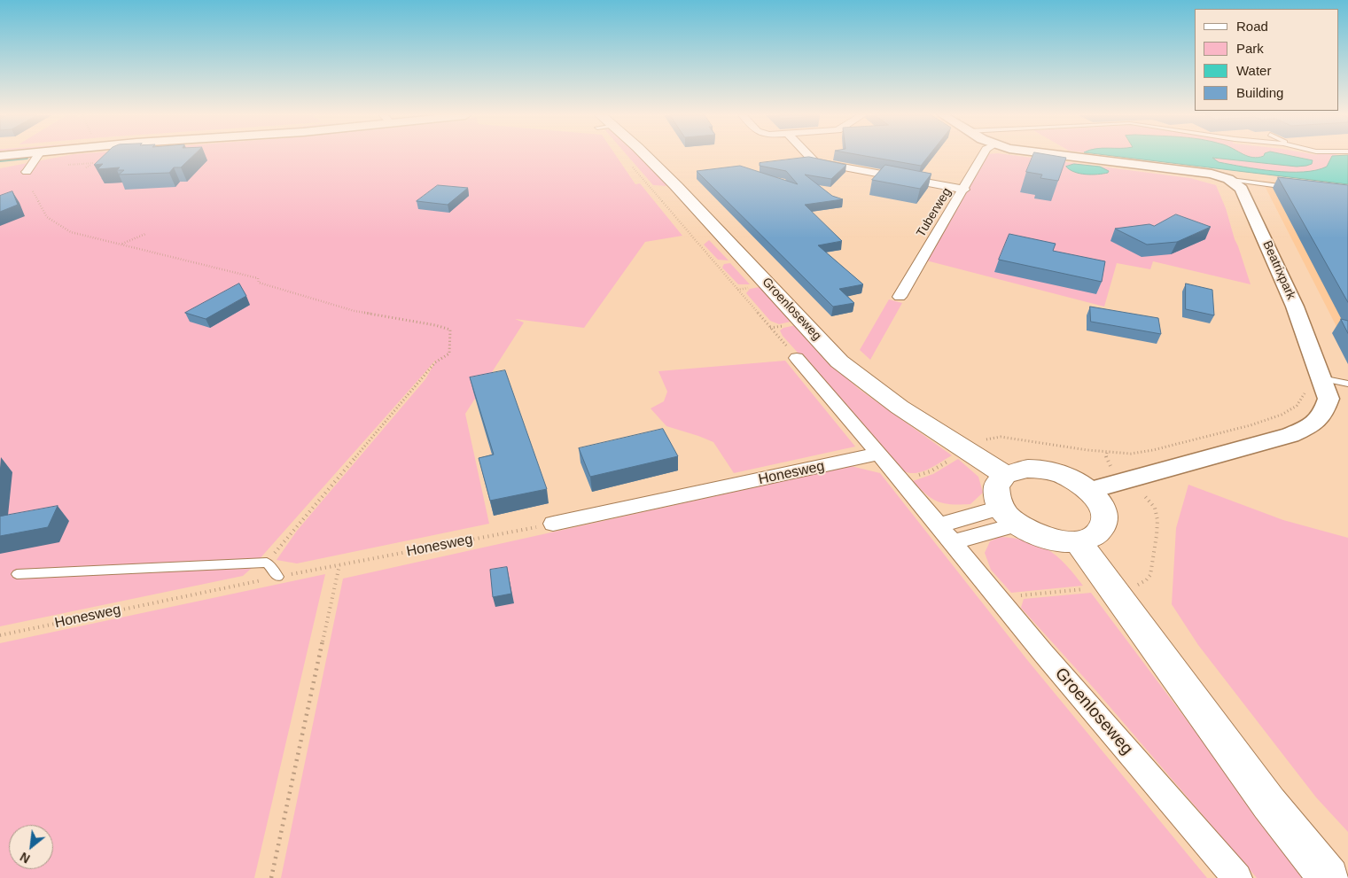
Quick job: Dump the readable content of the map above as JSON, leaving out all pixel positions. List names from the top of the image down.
{
  "streets": {
    "main road": ["Groenloseweg"],
    "street": ["Tuberweg", "Beatrixpark", "Honesweg"]
  },
  "crossings": [
    ["Beatrixpark", "Groenloseweg"],
    ["Groenloseweg", "Honesweg"]
  ],
  "legend": [
    "Road",
    "Park",
    "Water",
    "Building"
  ],
  "north": "bottom left"
}
